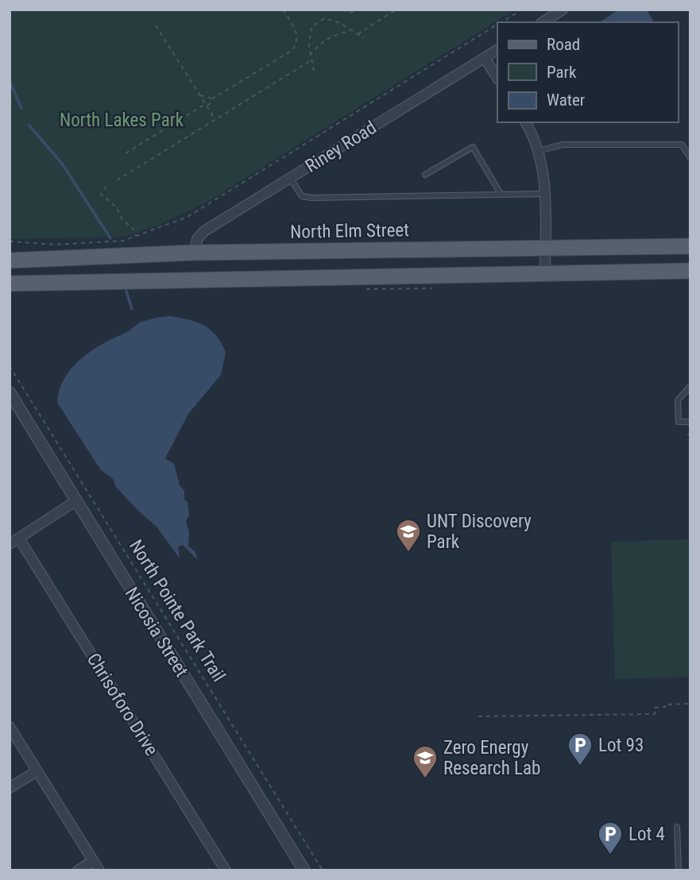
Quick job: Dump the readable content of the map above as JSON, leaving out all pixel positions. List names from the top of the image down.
{
  "streets": {
    "main road": ["North Elm Street"],
    "street": ["Riney Road", "Nicosia Street", "Chrisoforo Drive"],
    "path": ["North Pointe Park Trail"]
  },
  "crossings": [
    ["Riney Road", "North Elm Street"]
  ],
  "parks": ["North Lakes Park"],
  "places": {
    "school or university": ["UNT Discovery Park", "Zero Energy Research Lab"],
    "parking": ["Lot 93", "Lot 4"]
  },
  "legend": ["Road", "Park", "Water"]
}
